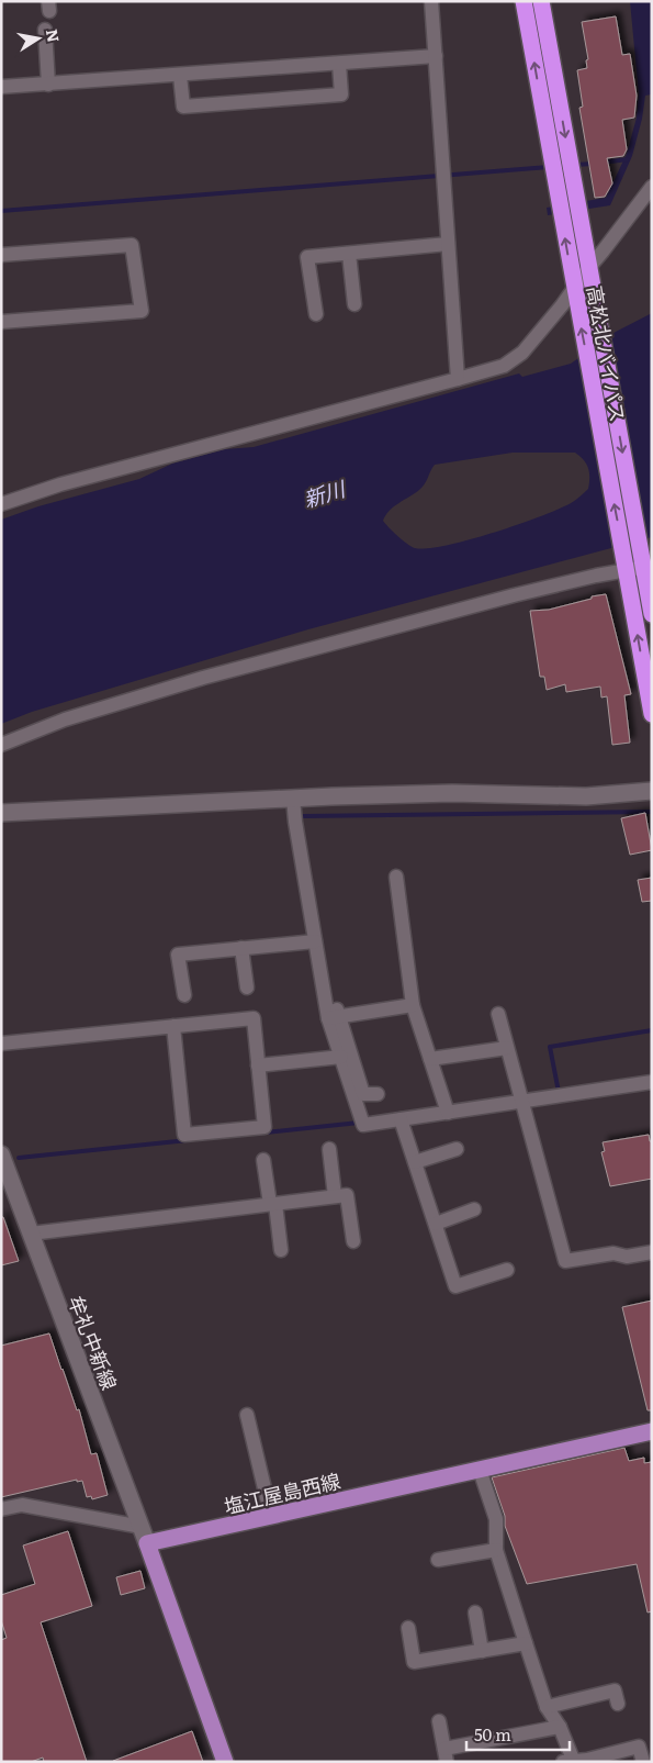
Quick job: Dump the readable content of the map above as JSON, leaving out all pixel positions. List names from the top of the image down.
{
  "streets": {
    "highway": ["高松北バイパス"],
    "main road": ["塩江屋島西線"],
    "street": ["牟礼中新線"]
  },
  "crossings": [
    ["牟礼中新線", "塩江屋島西線"]
  ],
  "water": ["新川"],
  "scale_bar": "50 m",
  "north": "right"
}
